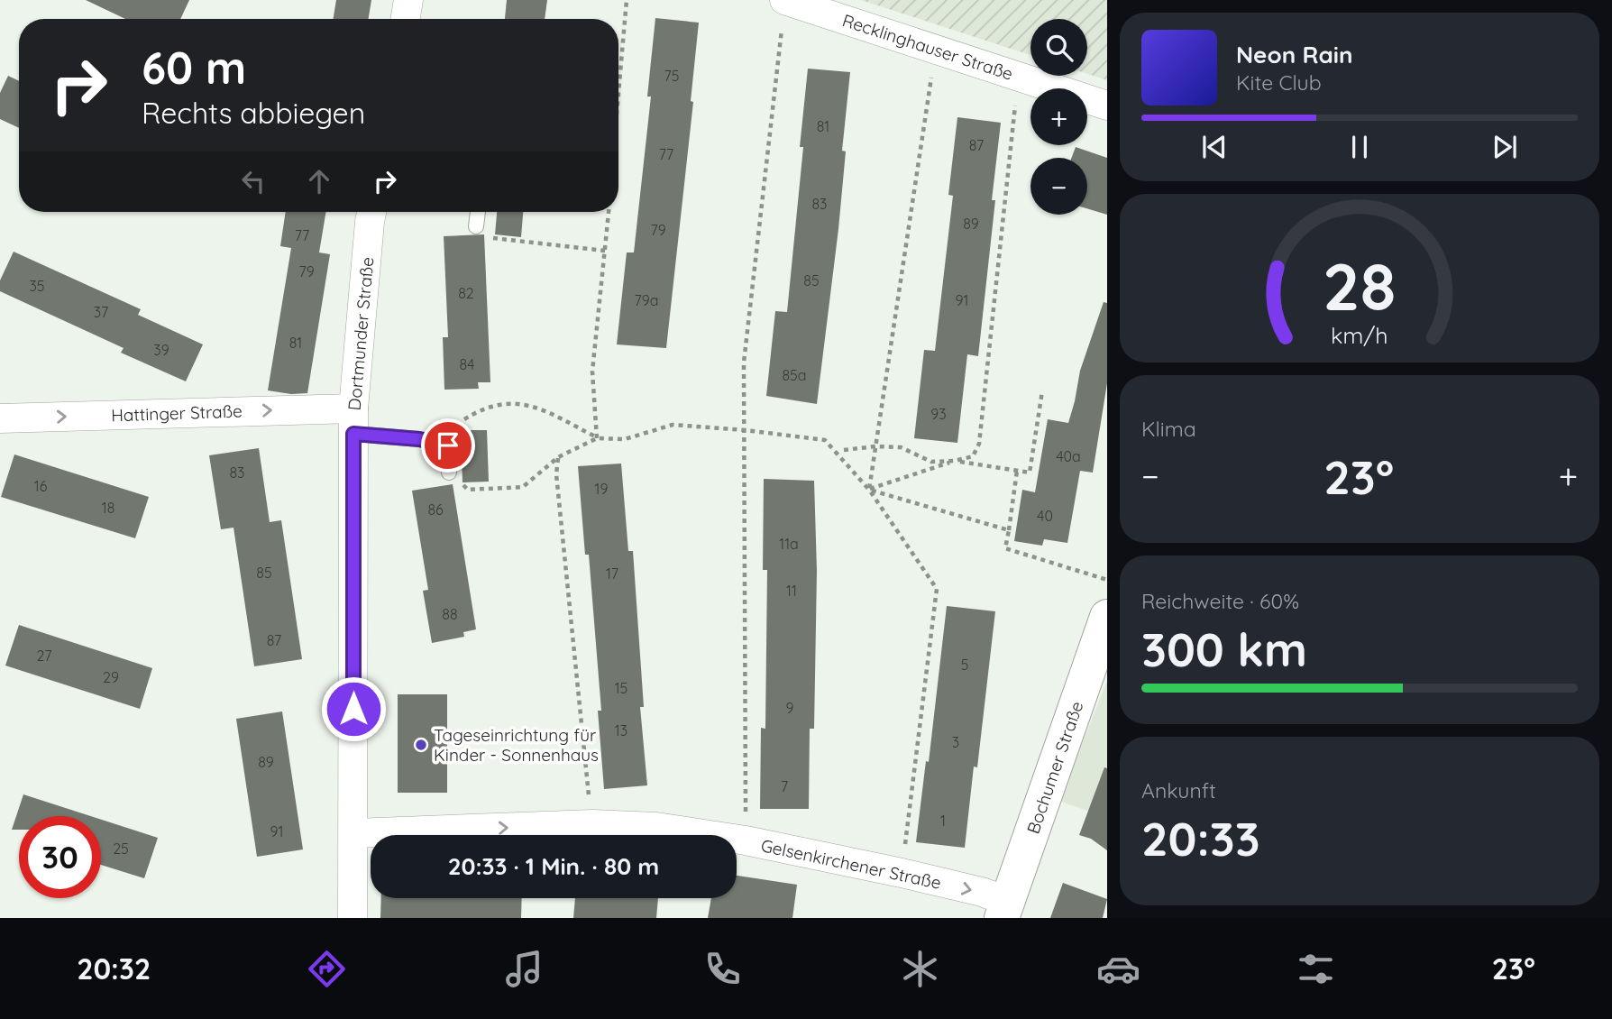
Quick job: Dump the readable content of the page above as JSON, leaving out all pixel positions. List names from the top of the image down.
{
  "streets": {
    "street": [
      "Recklinghauser Straße",
      "Dortmunder Straße",
      "Hattinger Straße",
      "Bochumer Straße",
      "Gelsenkirchener Straße"
    ]
  },
  "crossings": [
    ["Dortmunder Straße", "Hattinger Straße"],
    ["Dortmunder Straße", "Gelsenkirchener Straße"],
    ["Bochumer Straße", "Gelsenkirchener Straße"]
  ],
  "one_way": ["Hattinger Straße", "Gelsenkirchener Straße"],
  "places": ["Tageseinrichtung für Kinder - Sonnenhaus"],
  "house_numbers": [
    "75",
    "81",
    "87",
    "77",
    "83",
    "89",
    "79",
    "77",
    "79",
    "85",
    "35",
    "82",
    "79a",
    "91",
    "37",
    "81",
    "39",
    "84",
    "85a",
    "93",
    "40a",
    "83",
    "16",
    "19",
    "18",
    "86",
    "40",
    "11a",
    "85",
    "17",
    "11",
    "88",
    "87",
    "27",
    "5",
    "29",
    "15",
    "9",
    "13",
    "3",
    "89",
    "7",
    "1",
    "91",
    "25"
  ],
  "page": {
    "map_buttons": ["+", "−"],
    "turn": ["60 m", "Rechts abbiegen"],
    "song": ["Neon Rain", "Kite Club"],
    "tile": [
      "Klima",
      ["Reichweite · 60%", "300 km"],
      ["Ankunft", "20:33"]
    ],
    "heat": ["−", "23°", "+"],
    "limit": "30",
    "trip": "20:33 · 1 Min. · 80 m",
    "tabs": ["20:32", "23°"],
    "gauge": ["28", "km/h"]
  }
}
